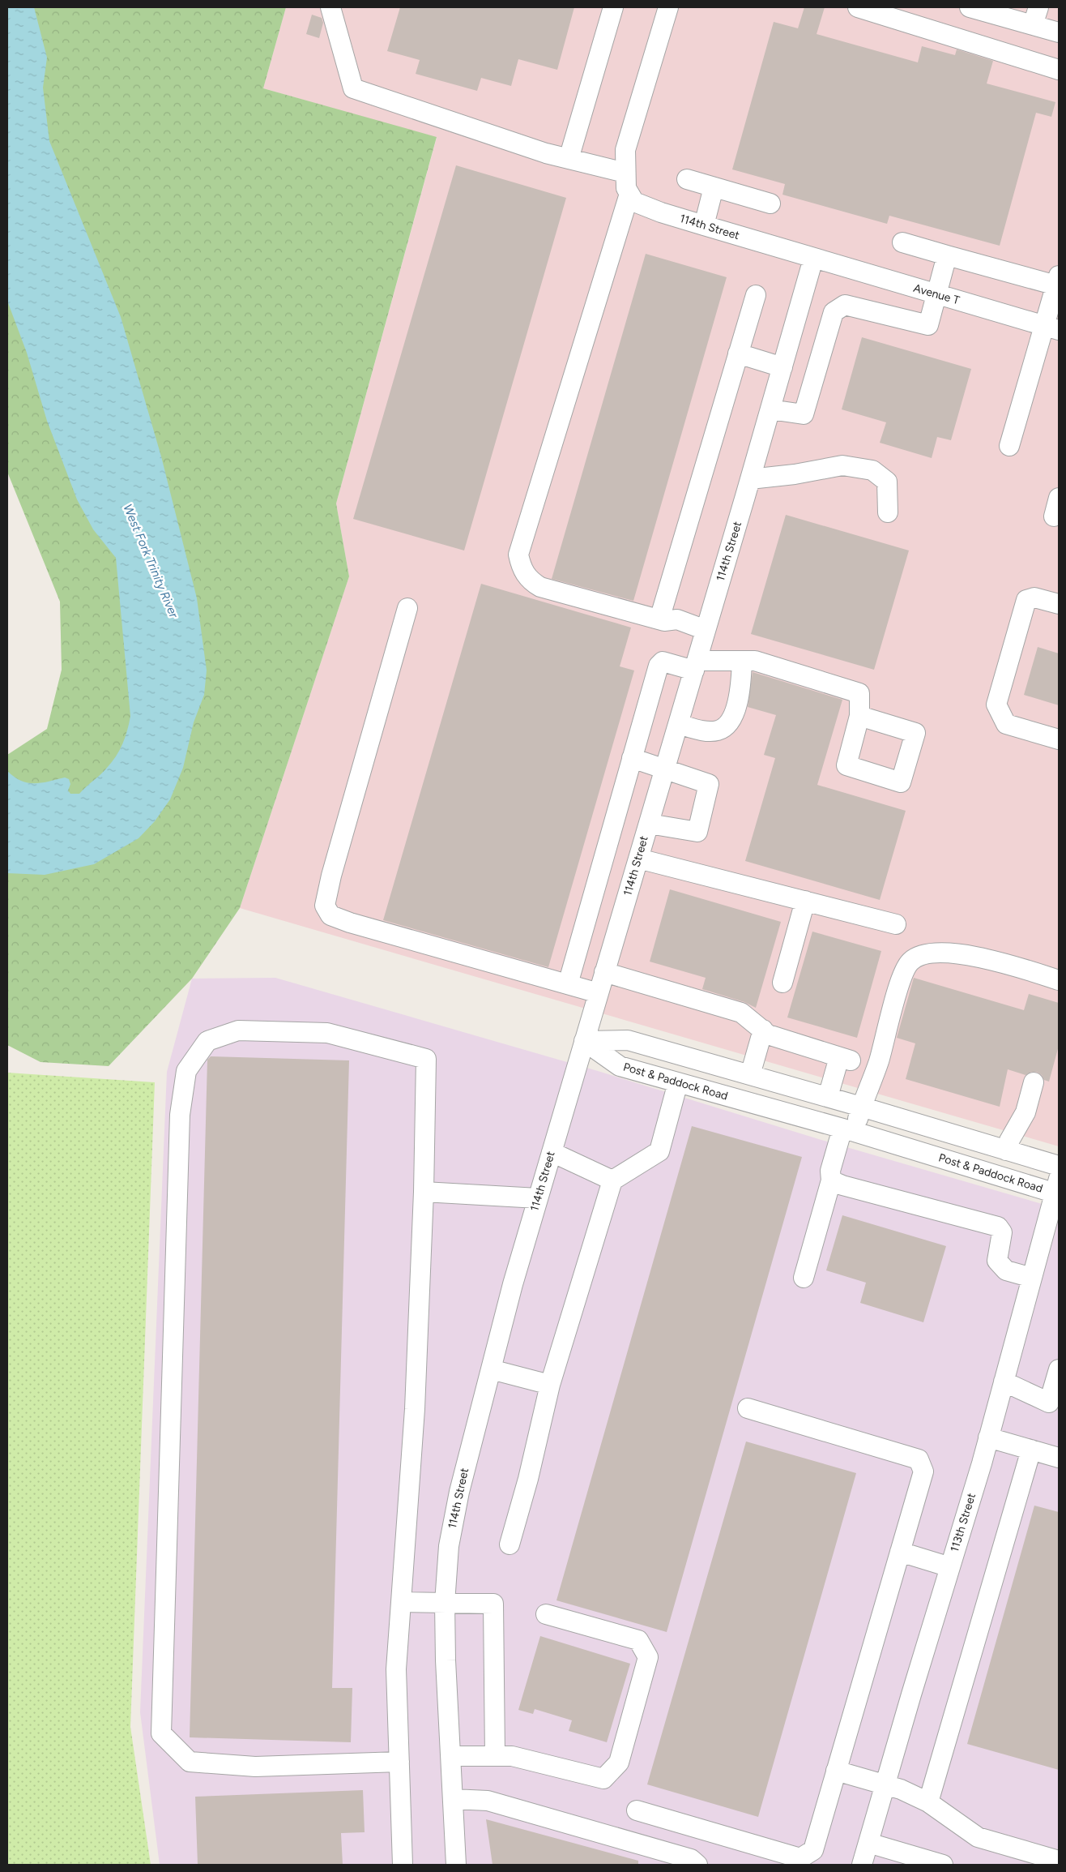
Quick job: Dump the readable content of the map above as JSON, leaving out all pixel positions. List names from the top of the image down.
{
  "streets": {
    "street": [
      "114th Street",
      "Avenue T",
      "Post & Paddock Road",
      "113th Street"
    ]
  },
  "crossings": [
    ["114th Street", "Avenue T"],
    ["114th Street", "Post & Paddock Road"],
    ["Post & Paddock Road", "113th Street"]
  ],
  "water": ["West Fork Trinity River"]
}
